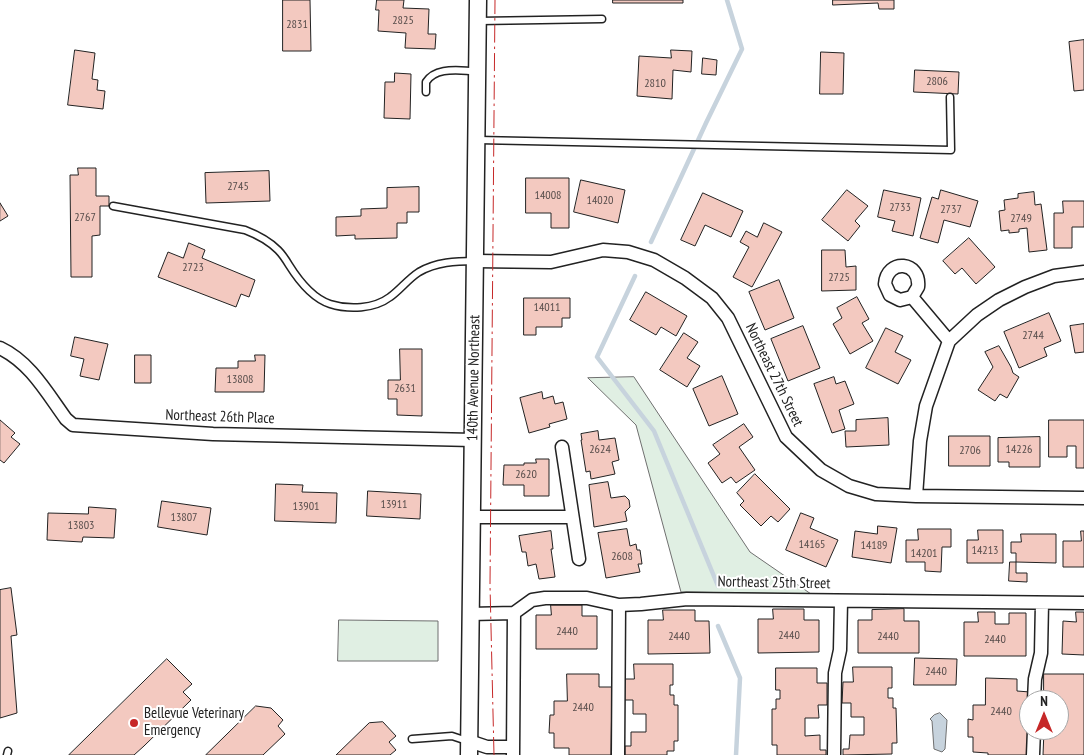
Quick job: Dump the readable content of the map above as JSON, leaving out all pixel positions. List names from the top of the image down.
{
  "streets": {
    "street": [
      "Northeast 27th Street",
      "140th Avenue Northeast",
      "Northeast 26th Place",
      "Northeast 25th Street"
    ]
  },
  "crossings": [
    ["Northeast 27th Street", "140th Avenue Northeast"],
    ["140th Avenue Northeast", "Northeast 26th Place"]
  ],
  "places": ["Bellevue Veterinary Emergency"],
  "house_numbers": [
    "2825",
    "2831",
    "2806",
    "2810",
    "2745",
    "14008",
    "14020",
    "2733",
    "2737",
    "2767",
    "2749",
    "2723",
    "2725",
    "14011",
    "2744",
    "13808",
    "2631",
    "2624",
    "14226",
    "2706",
    "2620",
    "13911",
    "13901",
    "13807",
    "13803",
    "14165",
    "14189",
    "14213",
    "14201",
    "2608",
    "2440",
    "2440",
    "2440",
    "2440",
    "2440",
    "2440",
    "2440",
    "2440"
  ],
  "north": "top"
}
